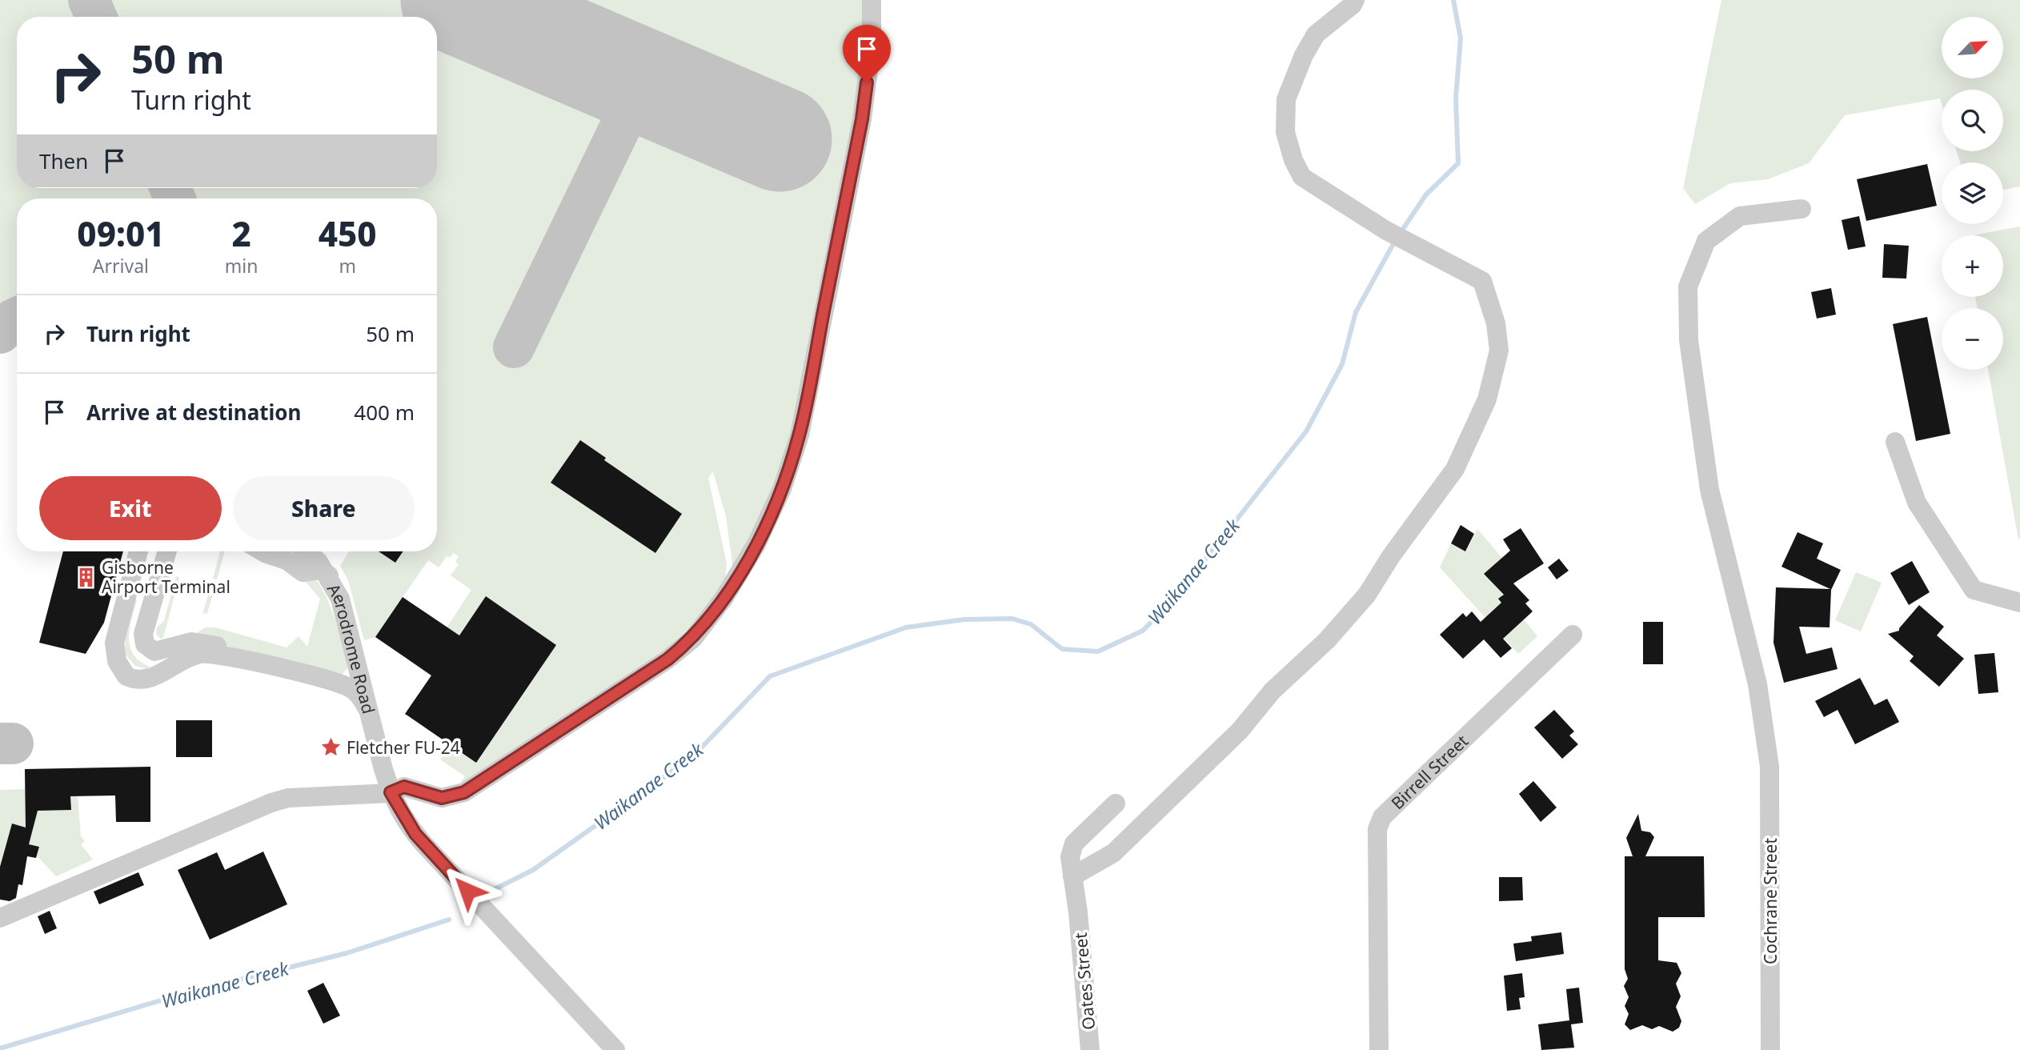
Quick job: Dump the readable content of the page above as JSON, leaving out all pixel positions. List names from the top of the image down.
{
  "streets": {
    "street": [
      "Aerodrome Road",
      "Birrell Street",
      "Cochrane Street",
      "Oates Street"
    ]
  },
  "water": ["Waikanae Creek"],
  "places": {
    "building": ["Gisborne Airport Terminal"],
    "place": ["Fletcher FU-24"]
  },
  "north": "top right",
  "page": {
    "map_buttons": ["+", "−"],
    "turn": ["50 m", "Turn right"],
    "then": "Then",
    "eta": [
      "09:01",
      "Arrival",
      "2",
      "min",
      "450",
      "m"
    ],
    "list": [
      {
        "name": "Turn right",
        "value": "50 m"
      },
      {
        "name": "Arrive at destination",
        "value": "400 m"
      }
    ],
    "buttons": ["Exit", "Share"]
  }
}
